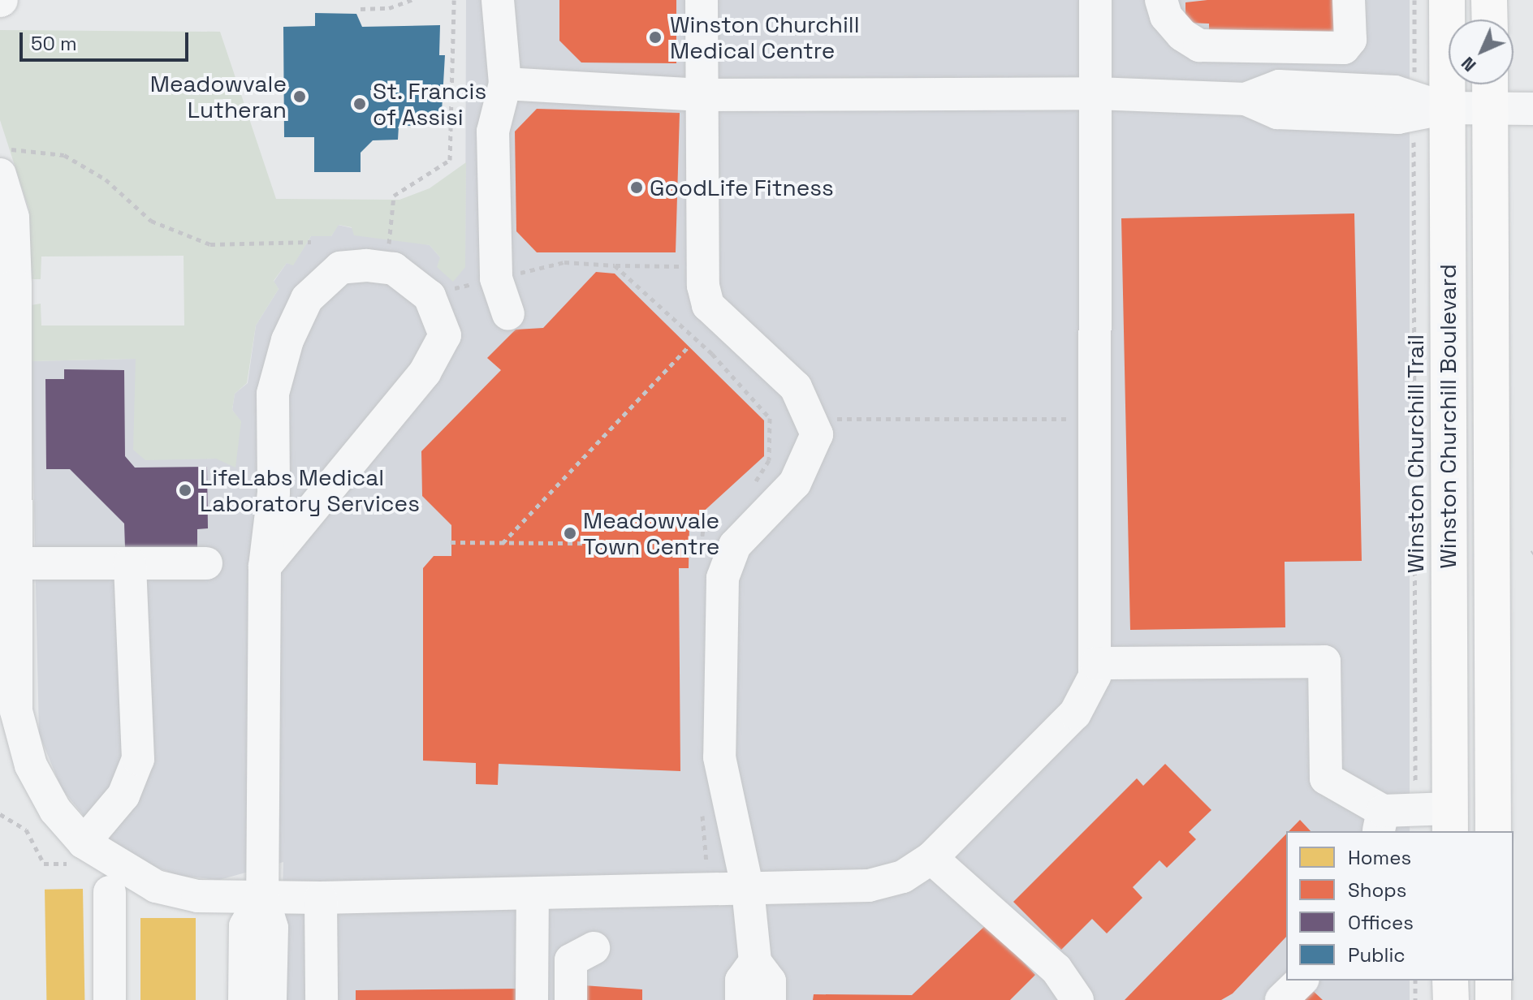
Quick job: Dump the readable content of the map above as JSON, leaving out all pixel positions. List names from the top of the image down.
{
  "streets": {
    "main road": ["Winston Churchill Boulevard"],
    "path": ["Winston Churchill Trail"]
  },
  "places": [
    "Winston Churchill Medical Centre",
    "Meadowvale Lutheran",
    "St. Francis of Assisi",
    "GoodLife Fitness",
    "LifeLabs Medical Laboratory Services",
    "Meadowvale Town Centre"
  ],
  "legend": [
    "Homes",
    "Shops",
    "Offices",
    "Public"
  ],
  "scale_bar": "50 m",
  "north": "bottom left"
}
